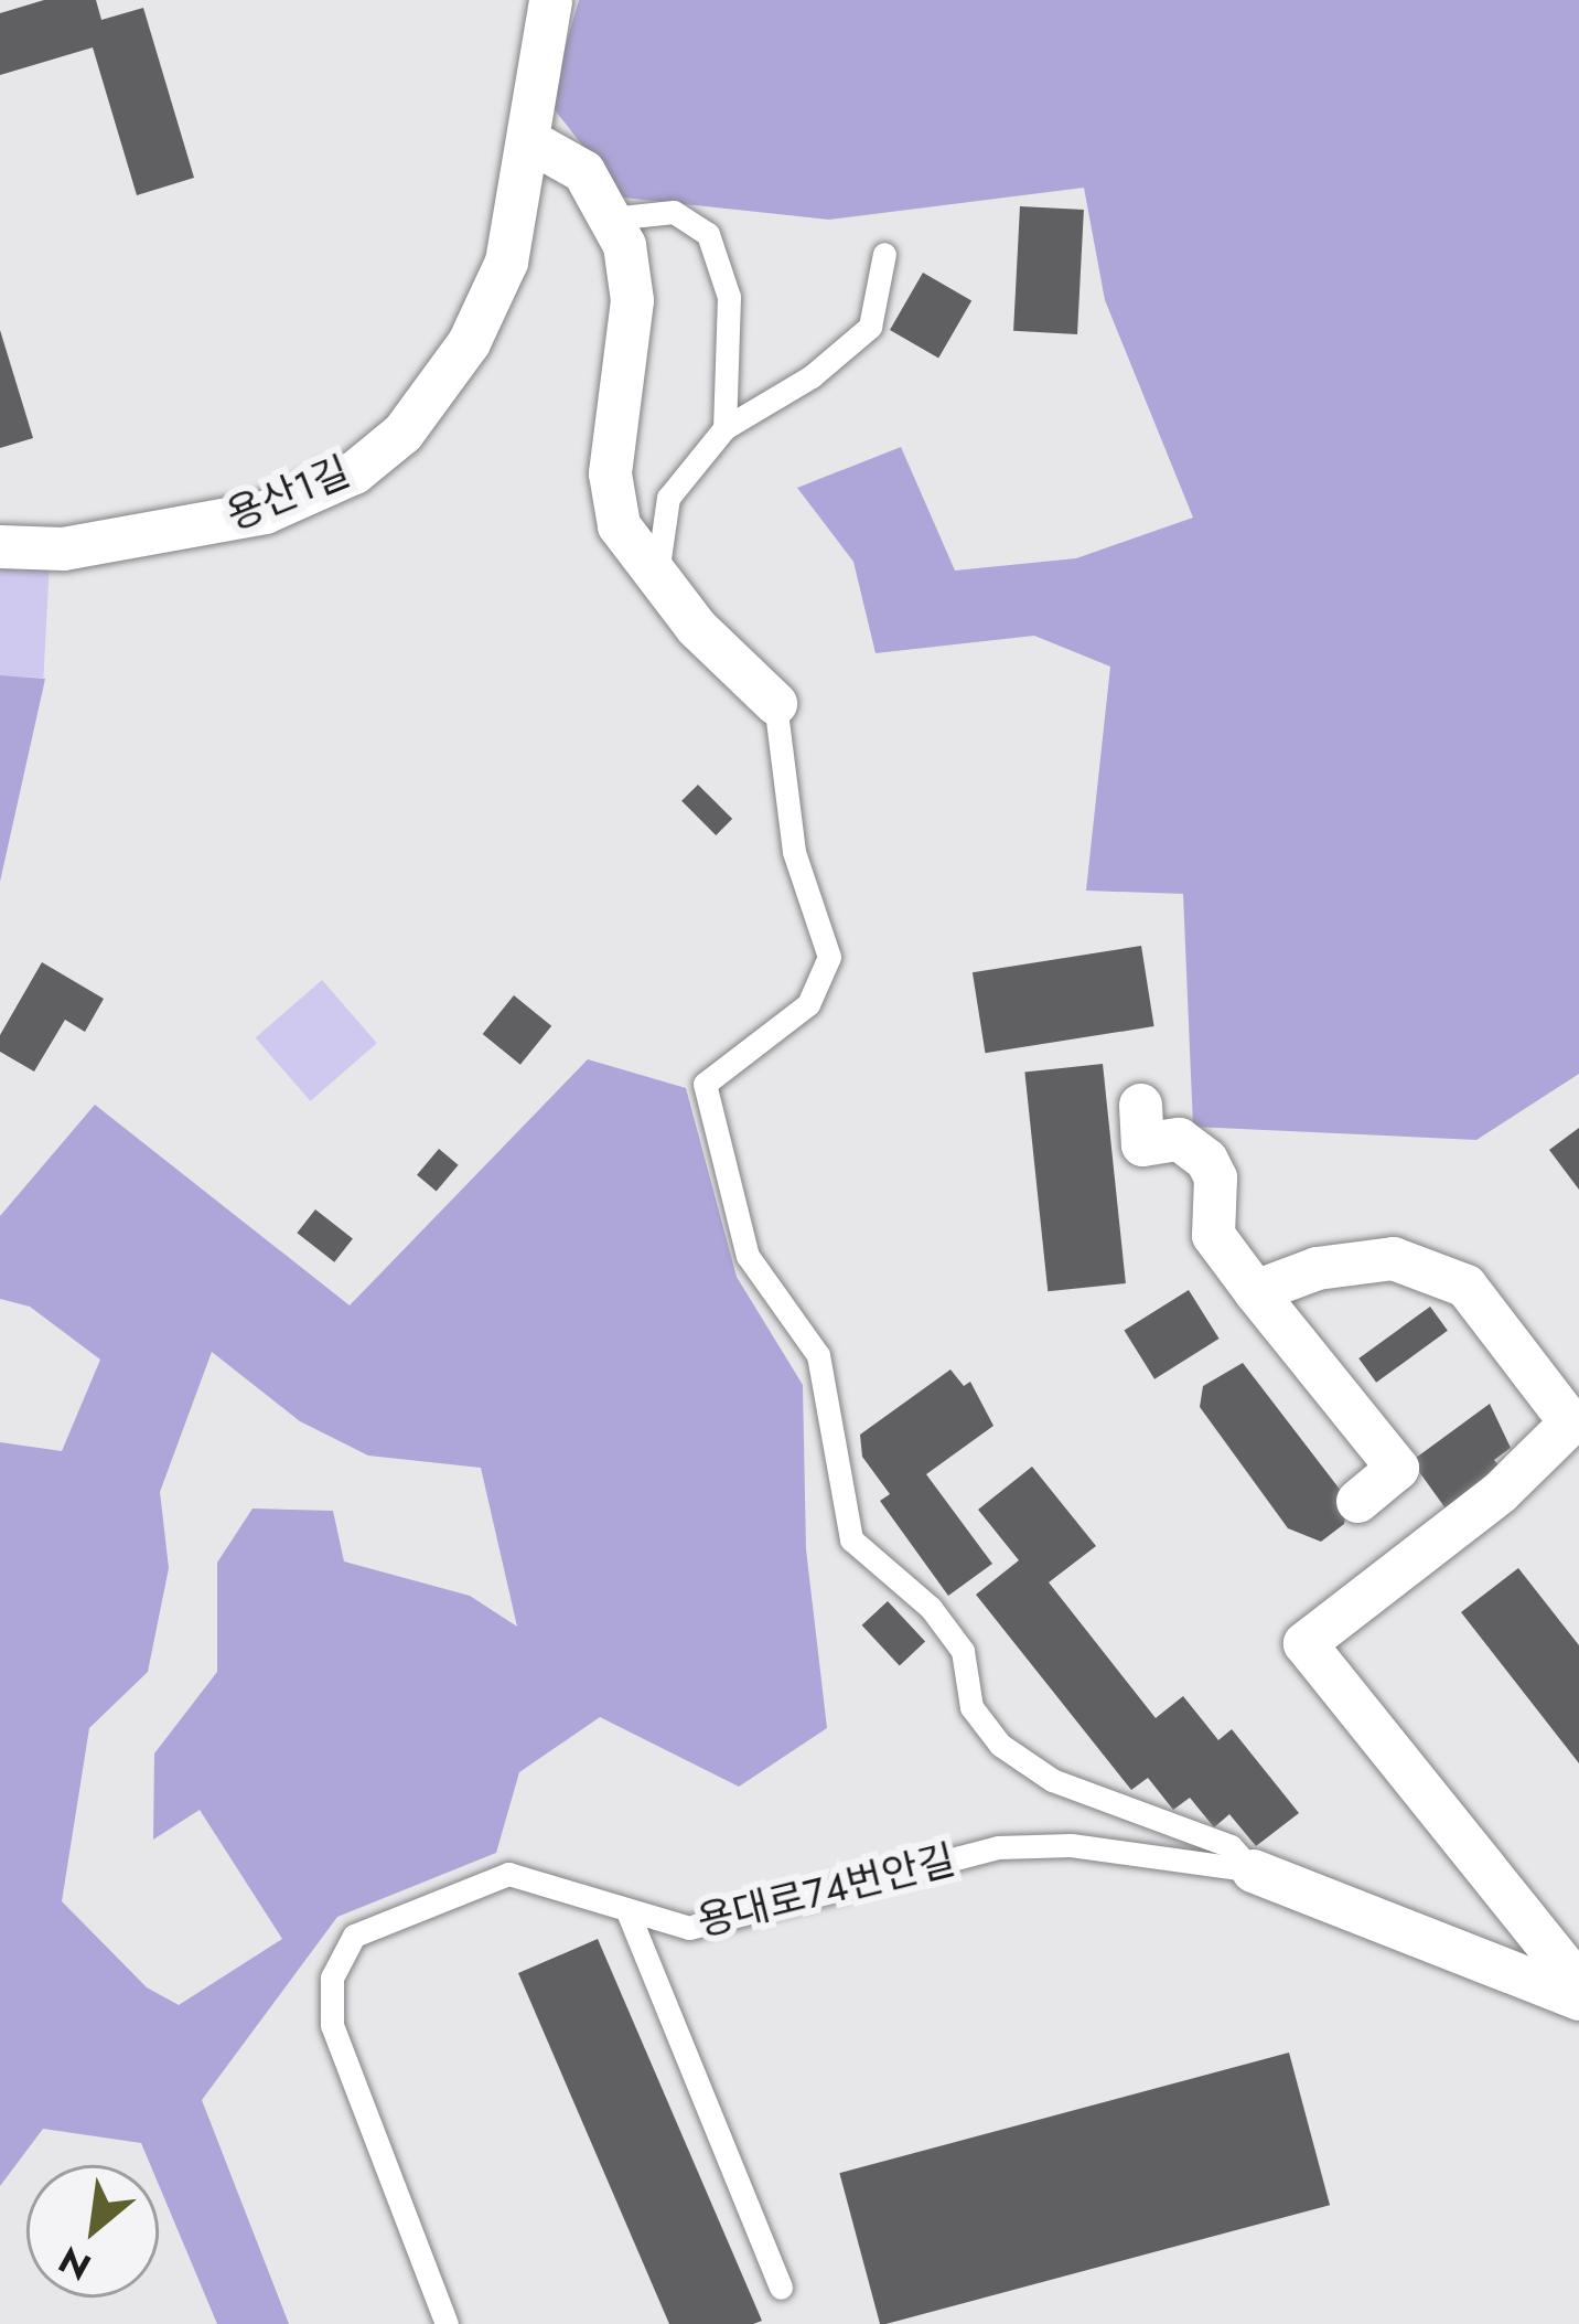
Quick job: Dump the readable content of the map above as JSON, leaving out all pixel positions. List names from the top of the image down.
{
  "streets": {
    "street": ["용산1길", "용대로74번안길"]
  },
  "north": "bottom left"
}
